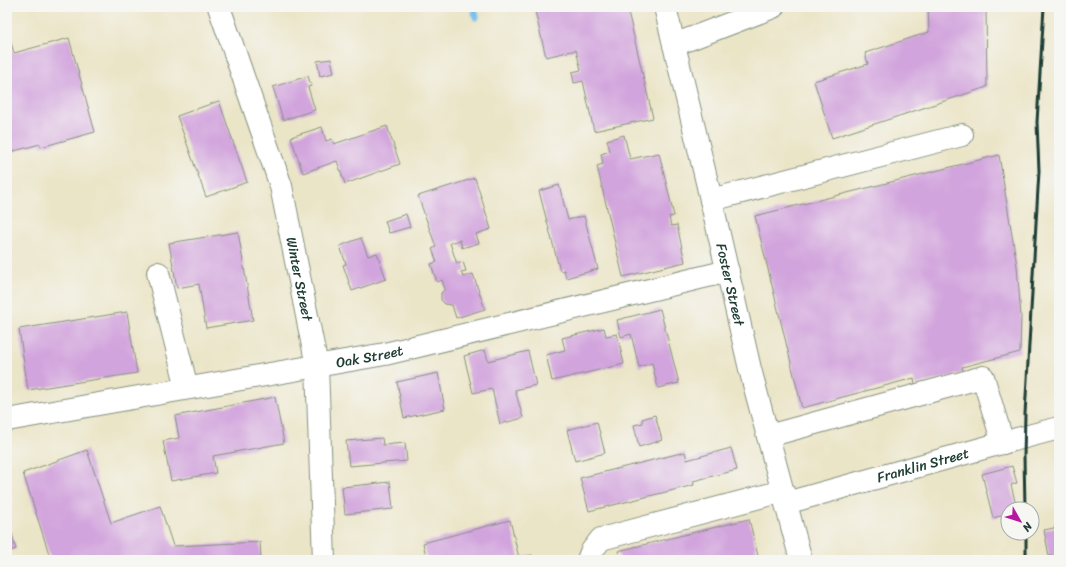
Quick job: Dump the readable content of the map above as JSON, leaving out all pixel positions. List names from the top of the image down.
{
  "streets": {
    "street": [
      "Winter Street",
      "Foster Street",
      "Oak Street",
      "Franklin Street"
    ]
  },
  "crossings": [
    ["Winter Street", "Oak Street"],
    ["Foster Street", "Oak Street"],
    ["Foster Street", "Franklin Street"]
  ],
  "north": "bottom right"
}
